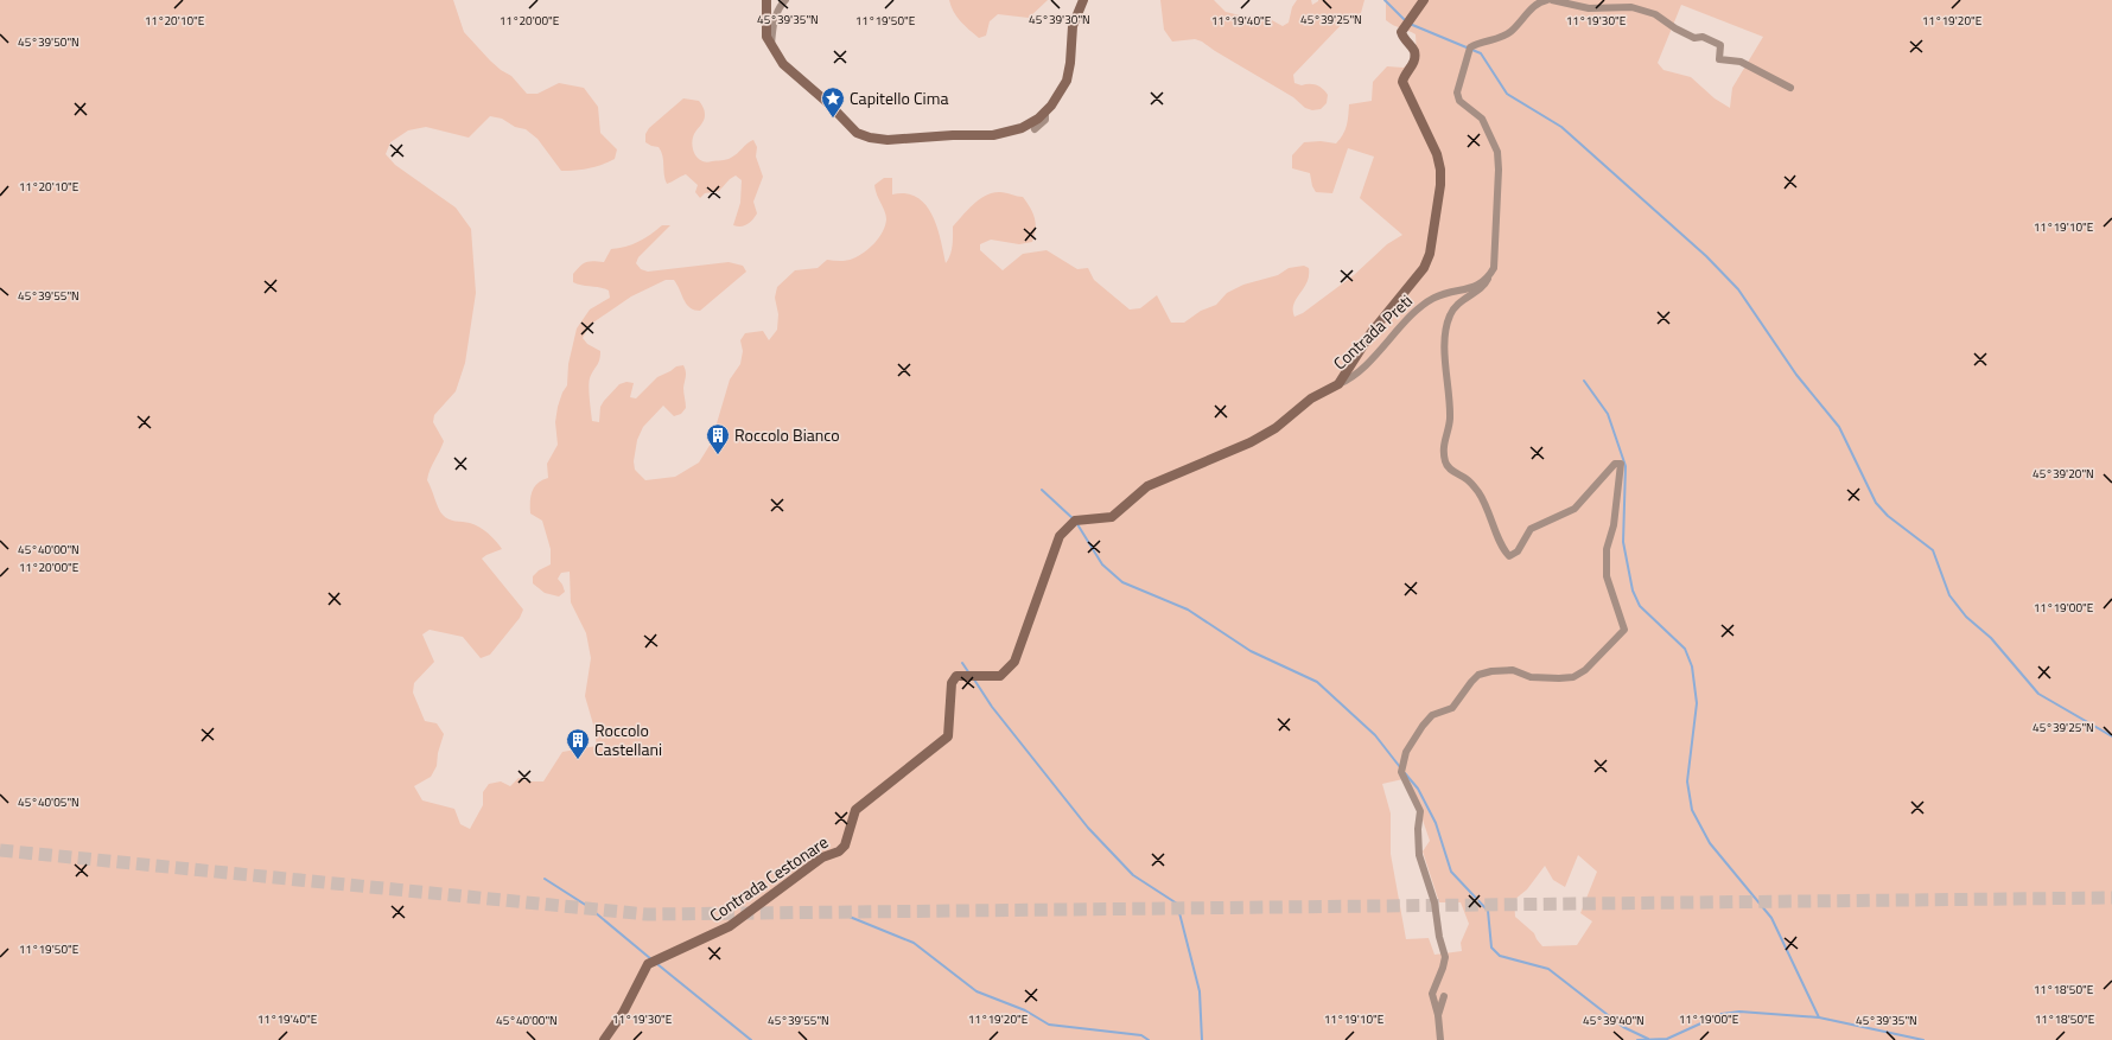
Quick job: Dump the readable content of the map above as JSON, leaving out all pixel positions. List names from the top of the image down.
{
  "streets": {
    "street": ["Contrada Preti", "Contrada Cestonare"]
  },
  "crossings": [
    ["Contrada Preti", "Contrada Cestonare"]
  ],
  "places": {
    "place": ["Capitello Cima"],
    "building": ["Roccolo Bianco", "Roccolo Castellani"]
  },
  "coordinates": [
    "45°39'35\"N",
    "45°39'30\"N",
    "45°39'25\"N",
    "11°19'40\"E",
    "11°19'30\"E",
    "11°19'20\"E",
    "11°20'10\"E",
    "11°20'00\"E",
    "11°19'50\"E",
    "45°39'50\"N",
    "11°19'10\"E",
    "45°39'55\"N",
    "45°39'20\"N",
    "45°40'00\"N",
    "11°19'00\"E",
    "45°40'05\"N",
    "11°18'50\"E",
    "45°39'40\"N"
  ]
}
